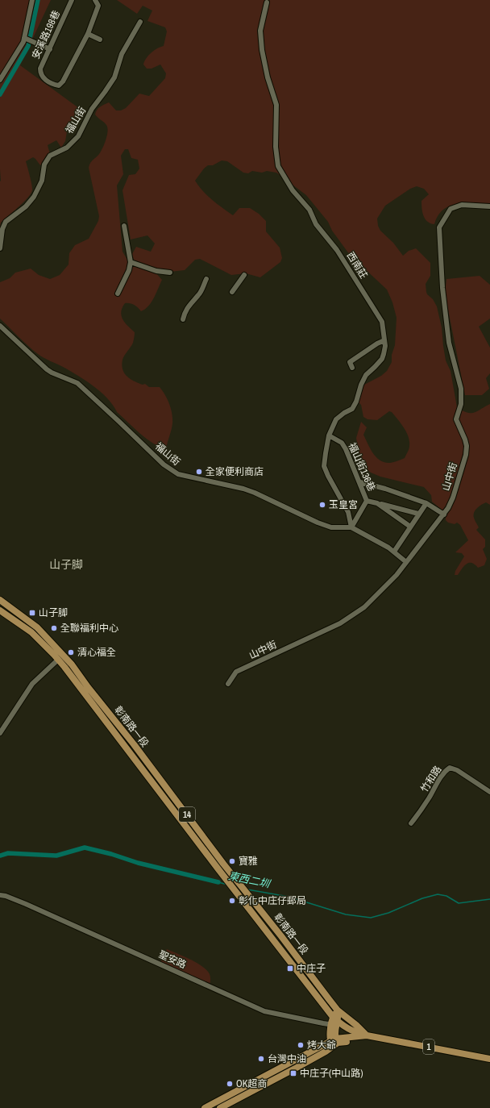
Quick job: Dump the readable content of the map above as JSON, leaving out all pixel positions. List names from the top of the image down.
{
  "streets": {
    "main road": ["彰南路一段", "14", "1"],
    "street": [
      "安溪路198巷",
      "福山街",
      "西南莊",
      "福山街136巷",
      "山中街",
      "竹和路",
      "聖安路"
    ]
  },
  "crossings": [
    ["福山街", "西南莊"],
    ["福山街", "福山街136巷"],
    ["福山街", "山中街"],
    ["西南莊", "福山街136巷"],
    ["彰南路一段", "聖安路"],
    ["彰南路一段", "1"]
  ],
  "districts": ["山子脚"],
  "water": ["東西二圳"],
  "places": {
    "other": [
      "全家便利商店",
      "玉皇宮",
      "全聯福利中心",
      "清心福全",
      "寶雅",
      "彰化中庄仔郵局",
      "烤大爺",
      "台灣中油",
      "OK超商"
    ],
    "transit": ["山子脚", "中庄子", "中庄子(中山路)"]
  }
}
